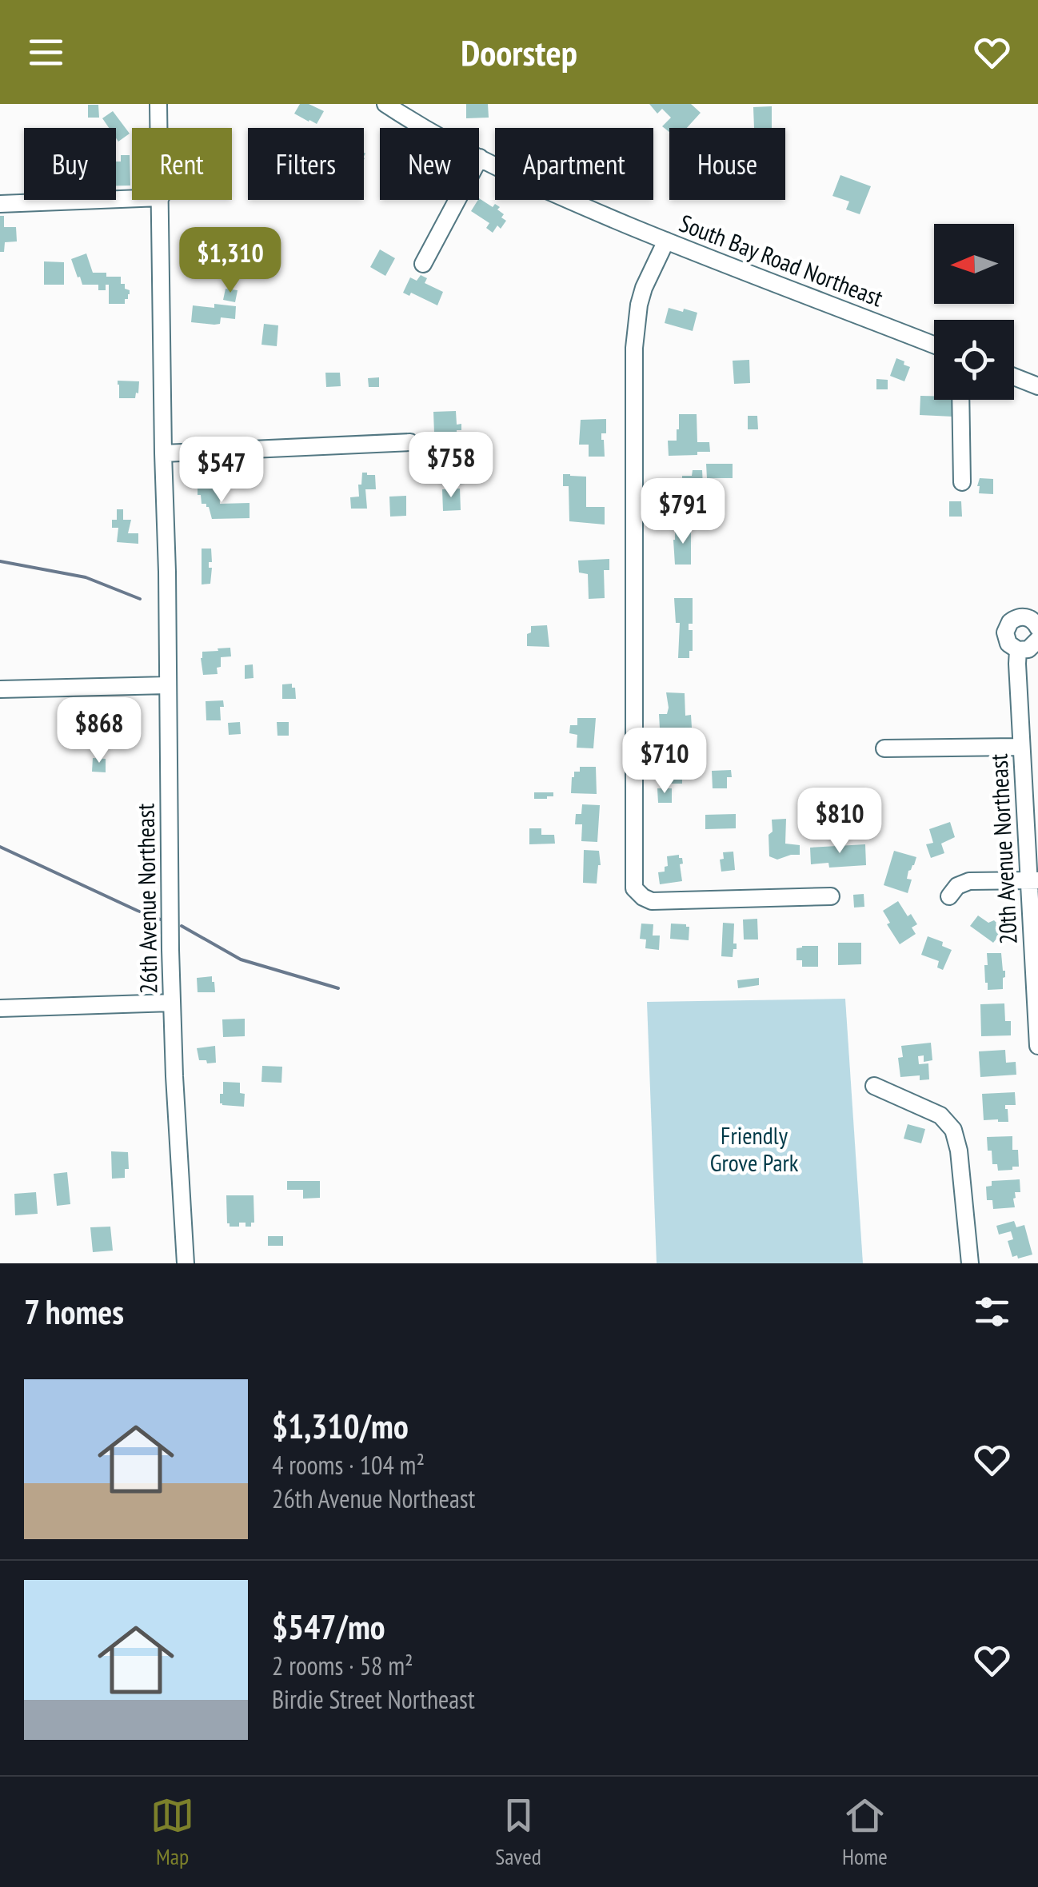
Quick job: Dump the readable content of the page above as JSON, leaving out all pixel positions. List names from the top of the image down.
{
  "streets": {
    "street": ["South Bay Road Northeast", "20th Avenue Northeast", "26th Avenue Northeast"]
  },
  "parks": ["Friendly Grove Park"],
  "north": "left",
  "page": {
    "header": "Doorstep",
    "chip": [
      "Buy",
      "Rent",
      "Filters",
      "New",
      "Apartment",
      "House"
    ],
    "price": [
      "$1,310",
      "$758",
      "$547",
      "$791",
      "$868",
      "$710",
      "$810"
    ],
    "heading": "7 homes",
    "list": [
      {
        "name": "$1,310/mo",
        "note": "4 rooms · 104 m² · 26th Avenue Northeast"
      },
      {
        "name": "$547/mo",
        "note": "2 rooms · 58 m² · Birdie Street Northeast"
      }
    ],
    "tabs": ["Map", "Saved", "Home"]
  }
}
